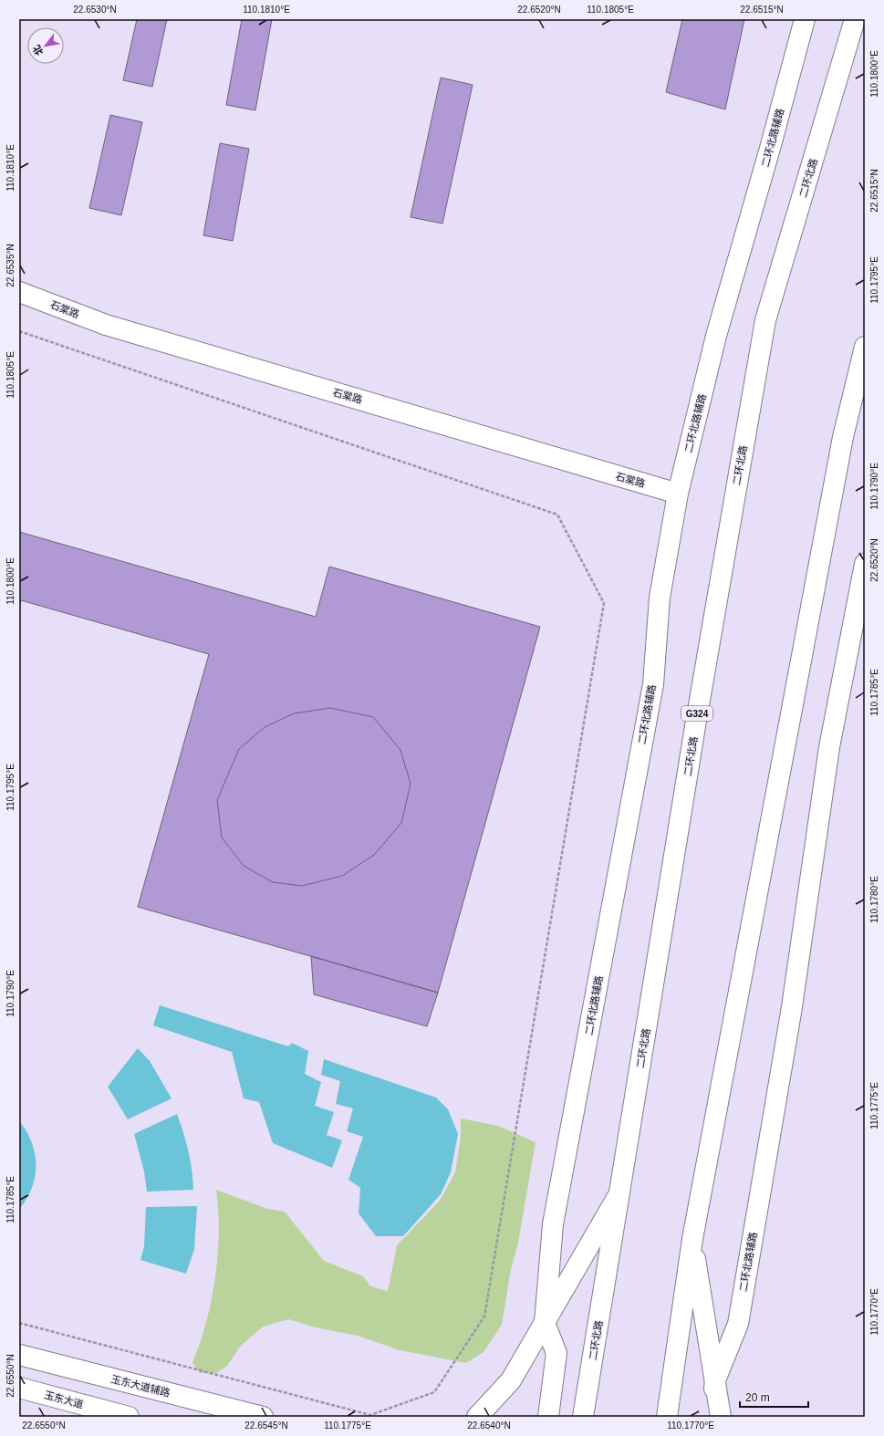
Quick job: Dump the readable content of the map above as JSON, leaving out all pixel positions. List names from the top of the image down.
{
  "streets": {
    "main road": [
      "二环北路辅路",
      "二环北路",
      "石棠路",
      "G324",
      "玉东大道辅路",
      "玉东大道"
    ]
  },
  "crossings": [
    ["二环北路辅路", "石棠路"]
  ],
  "scale_bar": "20 m",
  "north": "bottom left",
  "coordinates": [
    "22.6530°N",
    "110.1810°E",
    "22.6520°N",
    "110.1805°E",
    "22.6515°N",
    "110.1800°E",
    "22.6535°N",
    "110.1795°E",
    "110.1790°E",
    "110.1785°E",
    "110.1780°E",
    "110.1775°E",
    "110.1770°E",
    "22.6550°N",
    "22.6545°N",
    "22.6540°N"
  ]
}
